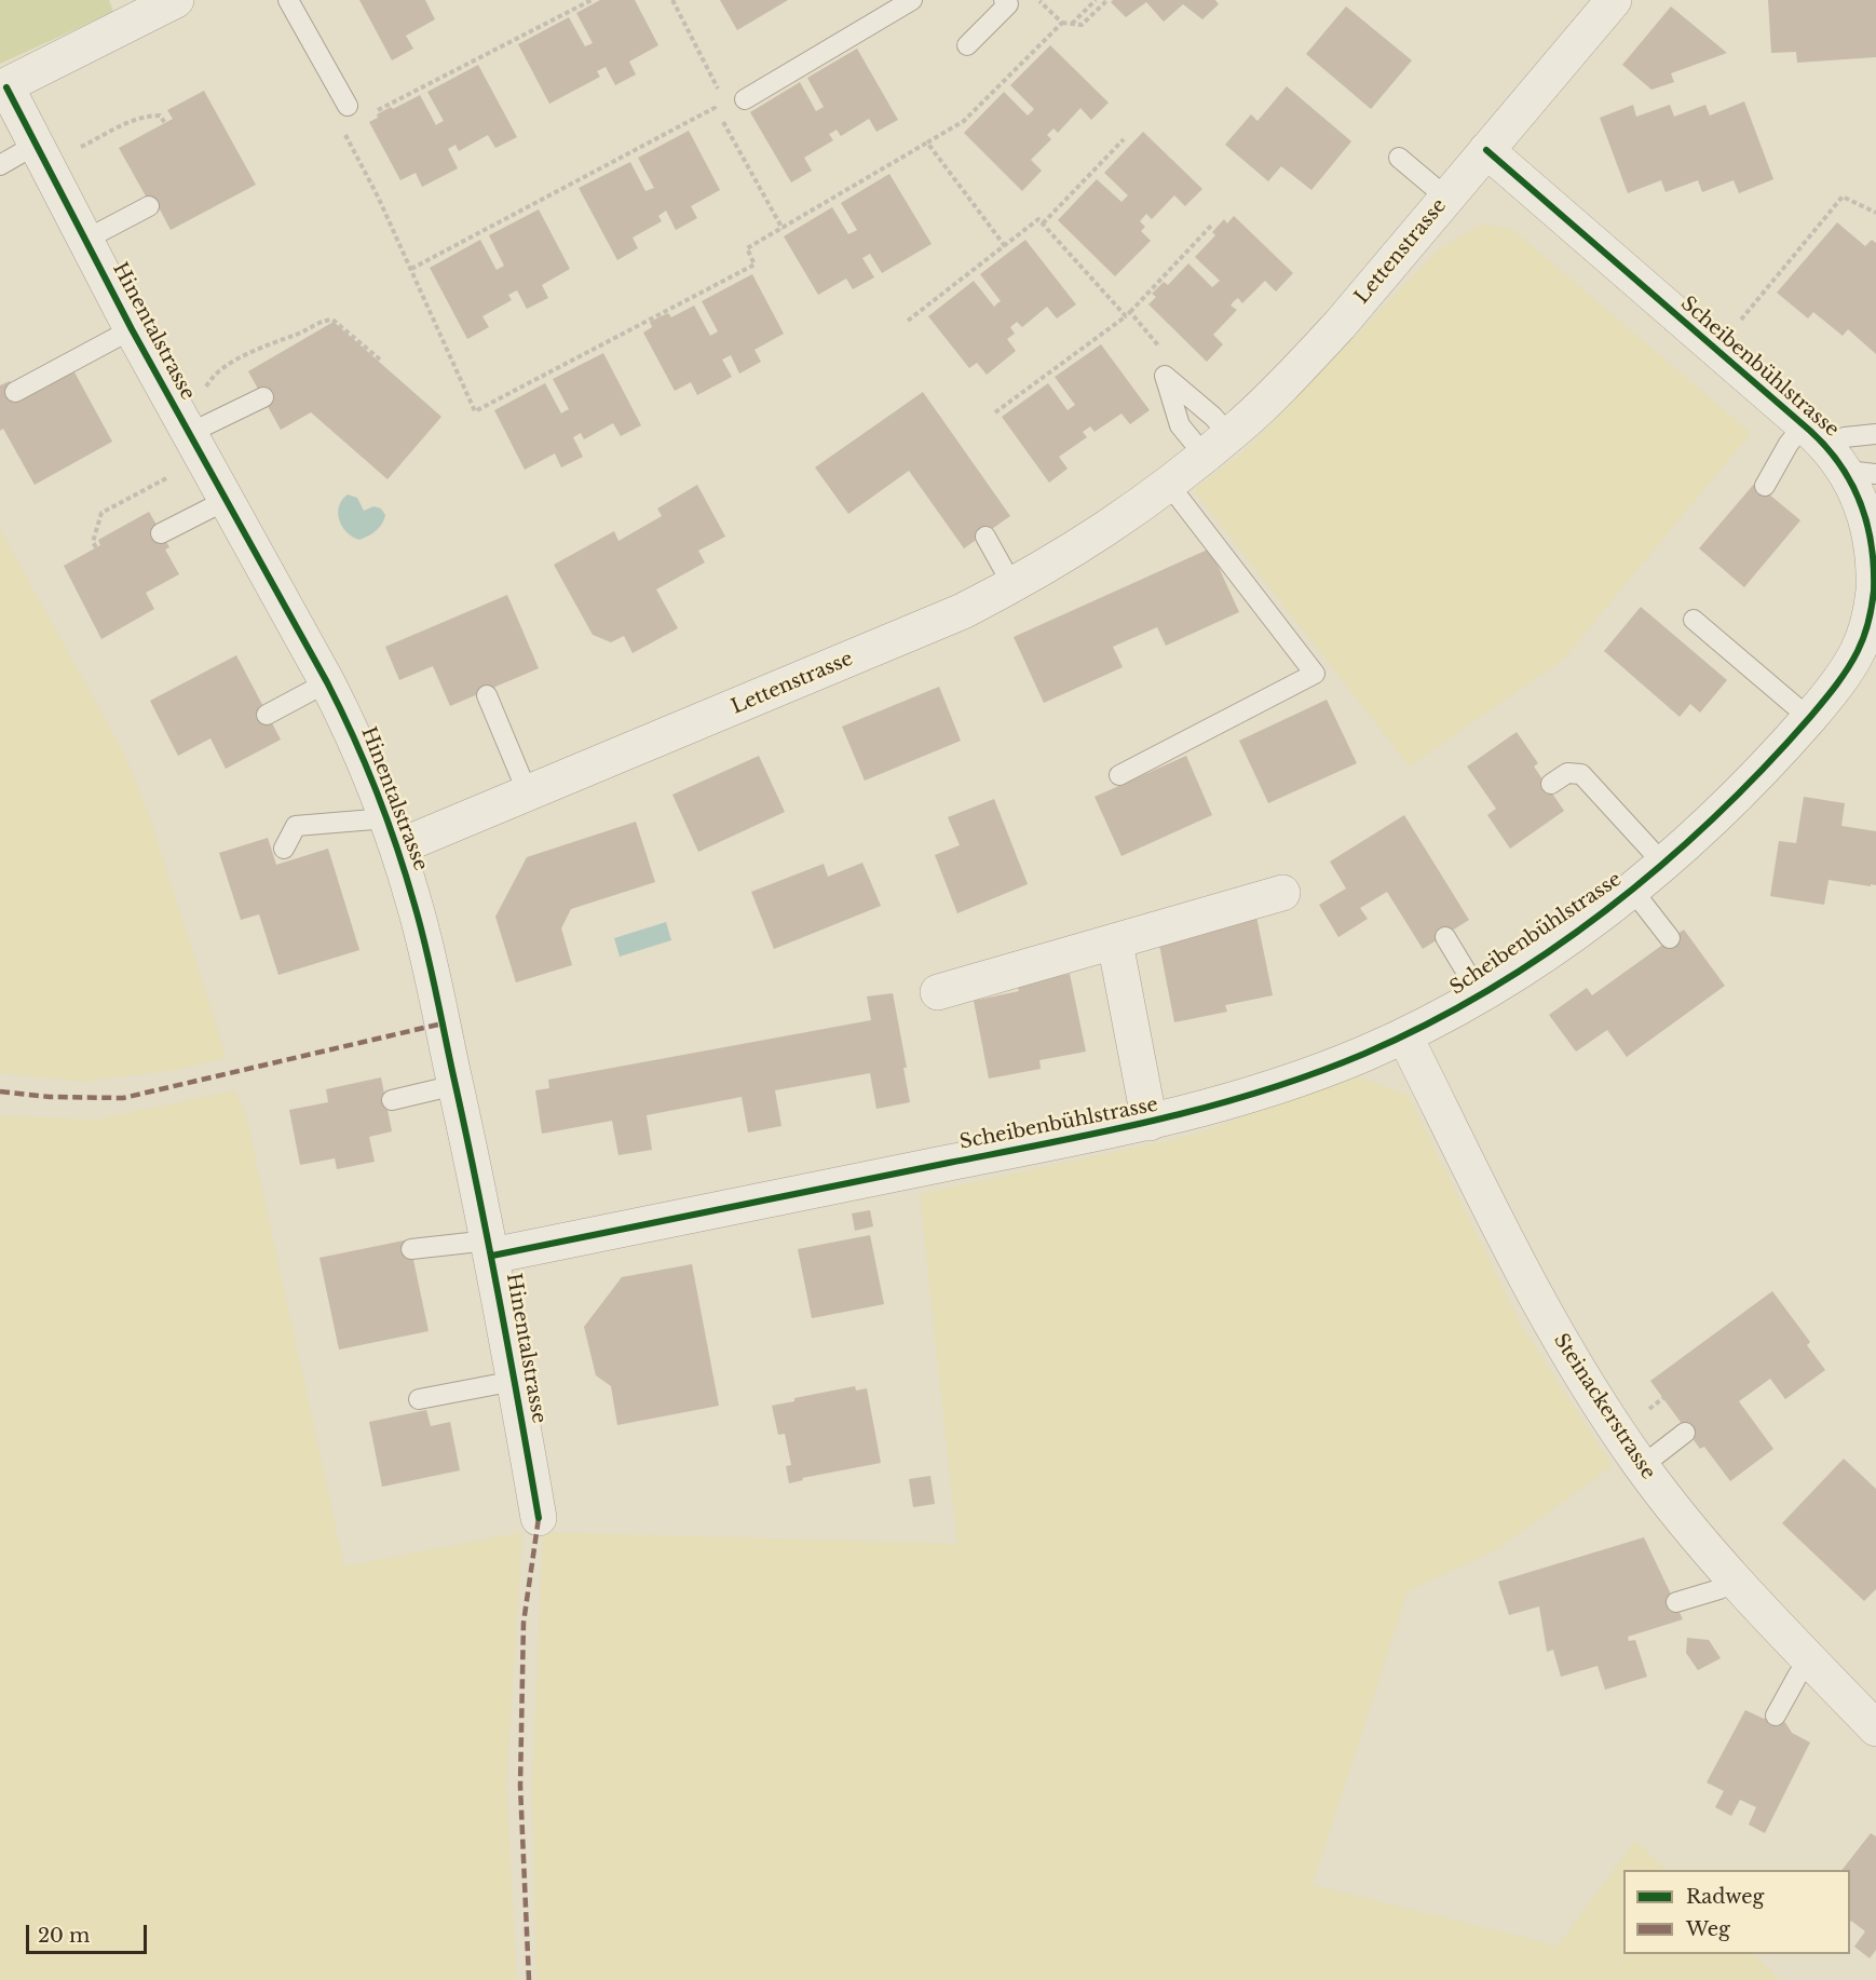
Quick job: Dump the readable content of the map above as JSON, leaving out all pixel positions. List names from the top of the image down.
{
  "streets": {
    "street": [
      "Lettenstrasse",
      "Hinentalstrasse",
      "Scheibenbühlstrasse",
      "Steinackerstrasse"
    ]
  },
  "crossings": [
    ["Lettenstrasse", "Hinentalstrasse"],
    ["Lettenstrasse", "Scheibenbühlstrasse"],
    ["Hinentalstrasse", "Scheibenbühlstrasse"],
    ["Scheibenbühlstrasse", "Steinackerstrasse"]
  ],
  "legend": ["Radweg", "Weg"],
  "scale_bar": "20 m"
}
